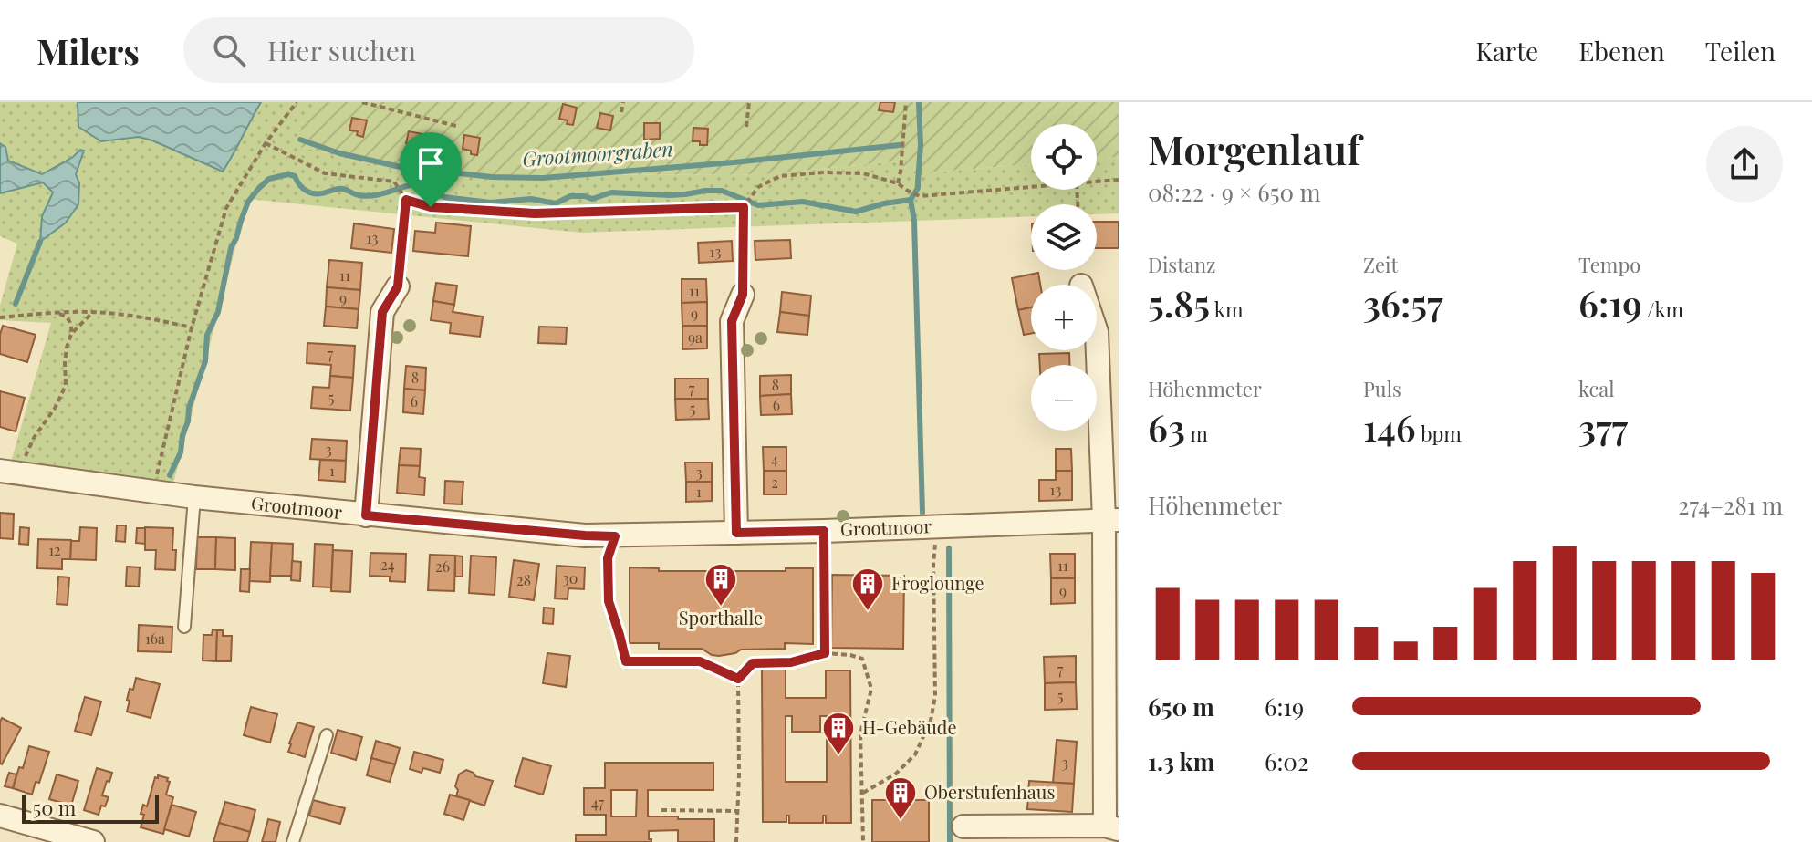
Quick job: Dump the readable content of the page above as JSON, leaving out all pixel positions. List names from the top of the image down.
{
  "streets": {
    "street": ["Grootmoor"]
  },
  "water": ["Grootmoorgraben"],
  "places": {
    "building": [
      "Sporthalle",
      "Froglounge",
      "H-Gebäude",
      "Oberstufenhaus"
    ]
  },
  "house_numbers": [
    "13",
    "13",
    "11",
    "11",
    "9",
    "9",
    "9a",
    "7",
    "8",
    "8",
    "7",
    "5",
    "6",
    "6",
    "5",
    "3",
    "4",
    "1",
    "3",
    "2",
    "13",
    "1",
    "12",
    "24",
    "11",
    "26",
    "30",
    "28",
    "9",
    "16a",
    "7",
    "5",
    "3",
    "47"
  ],
  "scale_bar": "50 m",
  "page": {
    "header": "Milers",
    "search": "Hier suchen",
    "nav": ["Karte", "Ebenen", "Teilen"],
    "heading": ["Morgenlauf", "08:22 · 9 × 650 m"],
    "map_buttons": ["+", "−"],
    "stats": [
      ["Distanz", "5.85 km"],
      ["Zeit", "36:57"],
      ["Tempo", "6:19 /km"],
      ["Höhenmeter", "63 m"],
      ["Puls", "146 bpm"],
      ["kcal", "377"]
    ],
    "chart": ["Höhenmeter", "274–281 m"],
    "list": [
      {
        "name": "650 m",
        "note": "6:19"
      },
      {
        "name": "1.3 km",
        "note": "6:02"
      }
    ],
    "scale": "50 m"
  }
}
